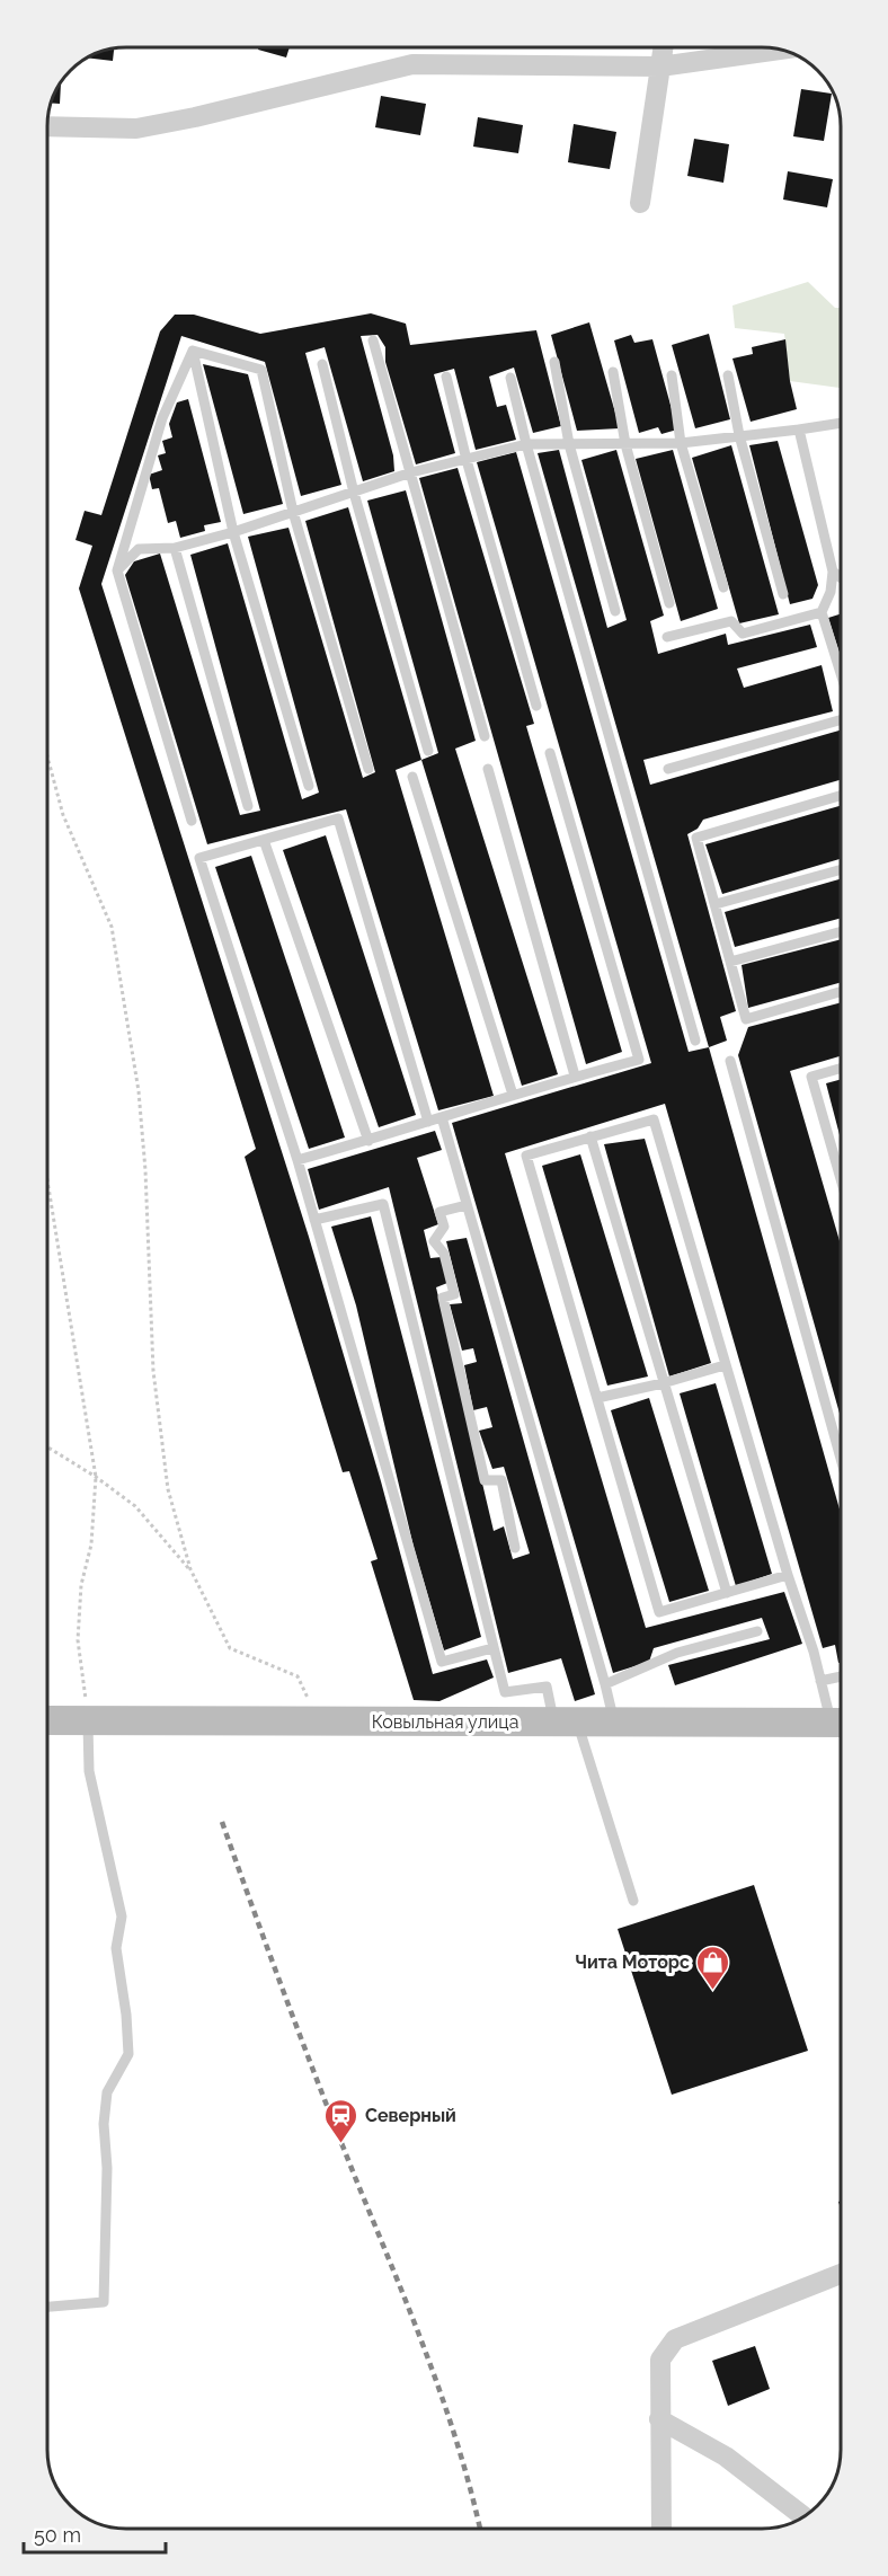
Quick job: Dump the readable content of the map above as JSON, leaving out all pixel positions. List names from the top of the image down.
{
  "streets": {
    "main road": ["Ковыльная улица"]
  },
  "places": {
    "shop": ["Чита Моторс"],
    "station": ["Северный"]
  },
  "scale_bar": "50 m"
}
